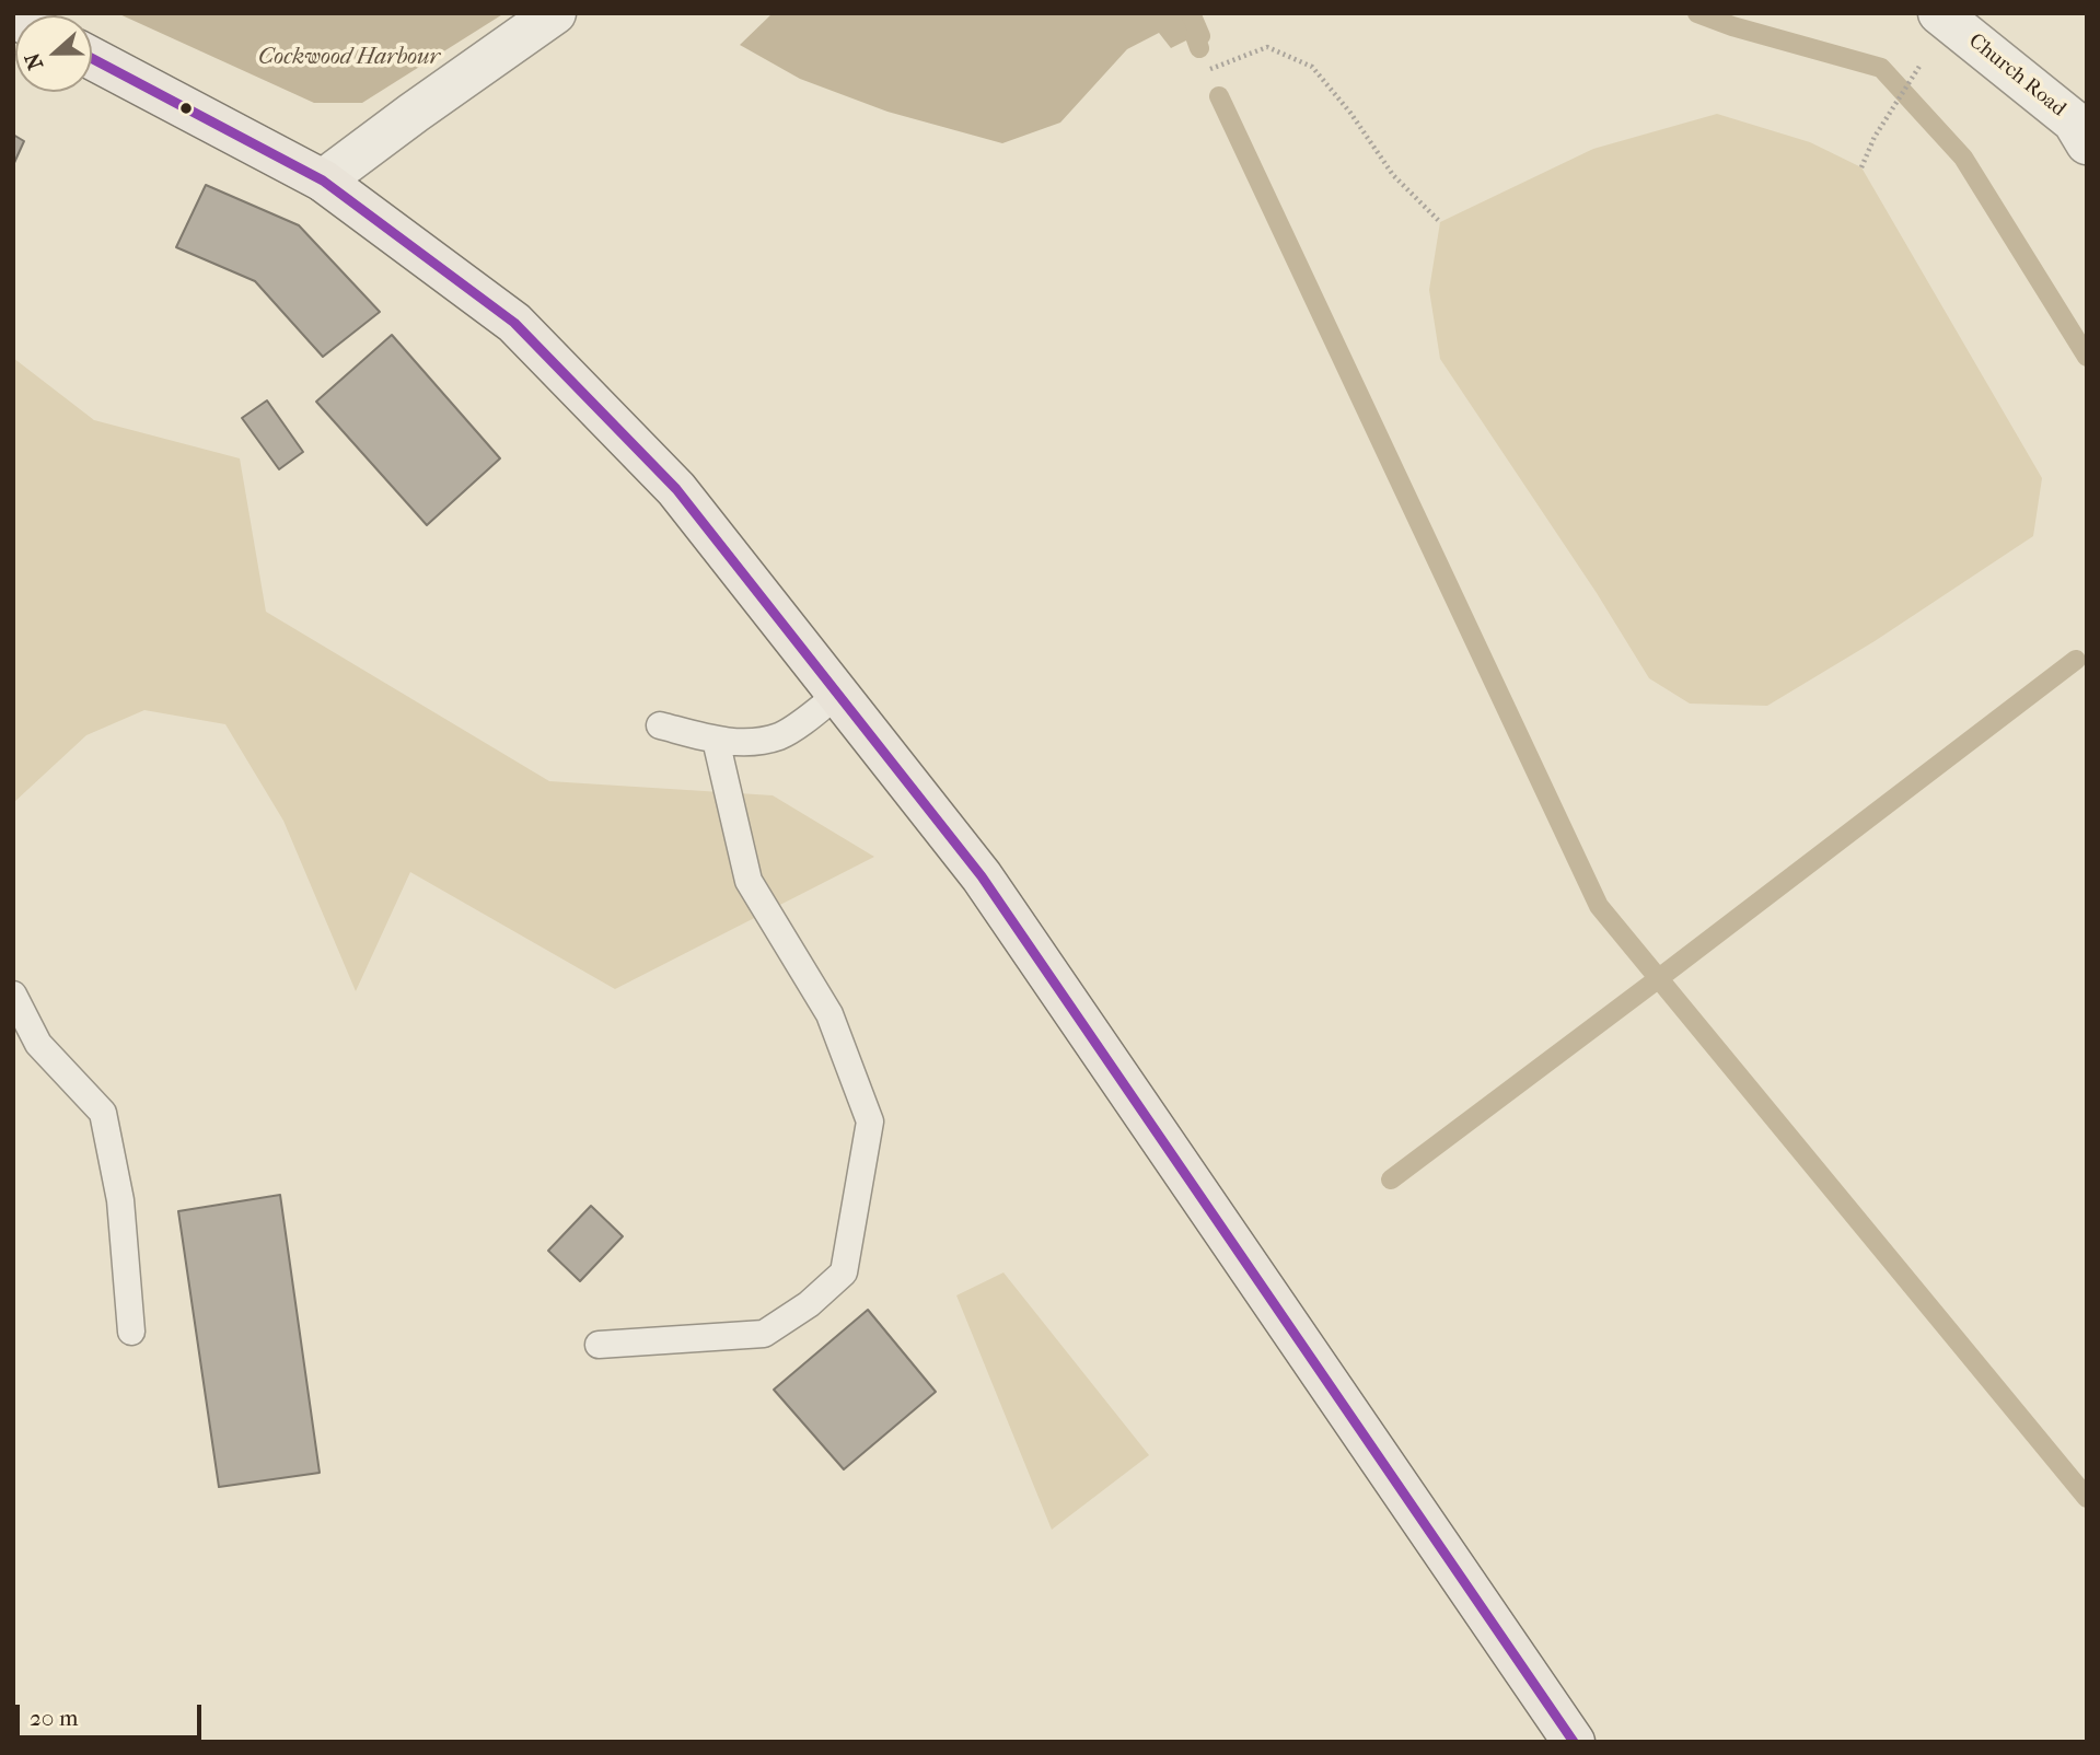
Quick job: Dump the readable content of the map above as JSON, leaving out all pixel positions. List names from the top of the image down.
{
  "streets": {
    "street": ["Church Road"]
  },
  "water": ["Cockwood Harbour"],
  "scale_bar": "20 m",
  "north": "left"
}
